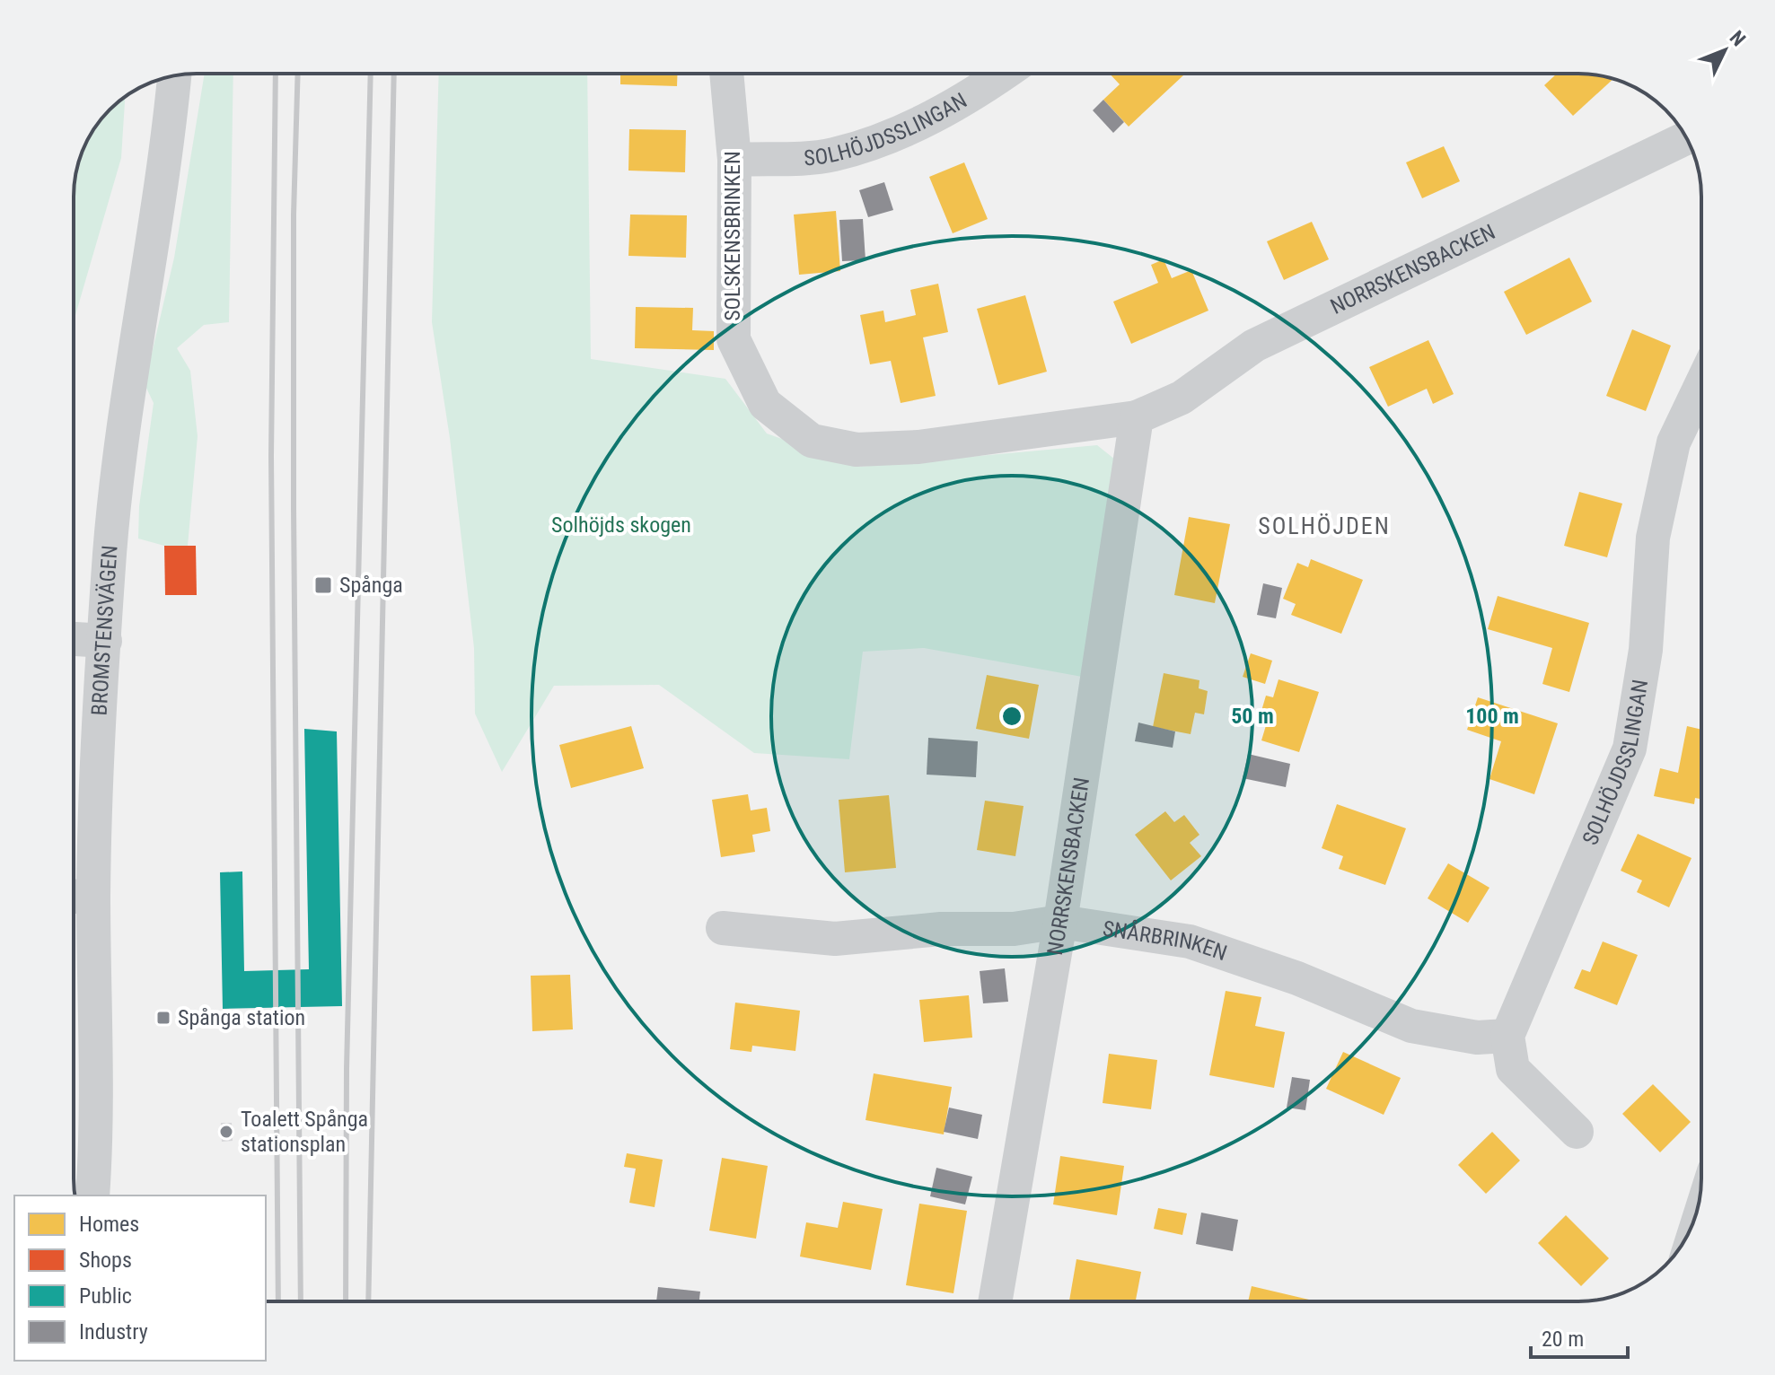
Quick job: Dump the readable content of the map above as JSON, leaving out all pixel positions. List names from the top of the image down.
{
  "streets": {
    "street": [
      "SOLHÖJDSSLINGAN",
      "SOLSKENSBRINKEN",
      "NORRSKENSBACKEN",
      "BROMSTENSVÄGEN",
      "SNÅRBRINKEN"
    ]
  },
  "crossings": [
    ["SOLHÖJDSSLINGAN", "SOLSKENSBRINKEN"],
    ["SOLHÖJDSSLINGAN", "SNÅRBRINKEN"],
    ["SOLSKENSBRINKEN", "NORRSKENSBACKEN"],
    ["NORRSKENSBACKEN", "SNÅRBRINKEN"]
  ],
  "districts": ["SOLHÖJDEN"],
  "parks": ["Solhöjds skogen"],
  "places": {
    "transit": ["Spånga", "Spånga station"],
    "other": ["Toalett Spånga stationsplan"]
  },
  "legend": [
    "Homes",
    "Shops",
    "Public",
    "Industry"
  ],
  "scale_bar": "20 m",
  "north": "top right",
  "rings": ["50 m", "100 m"]
}
